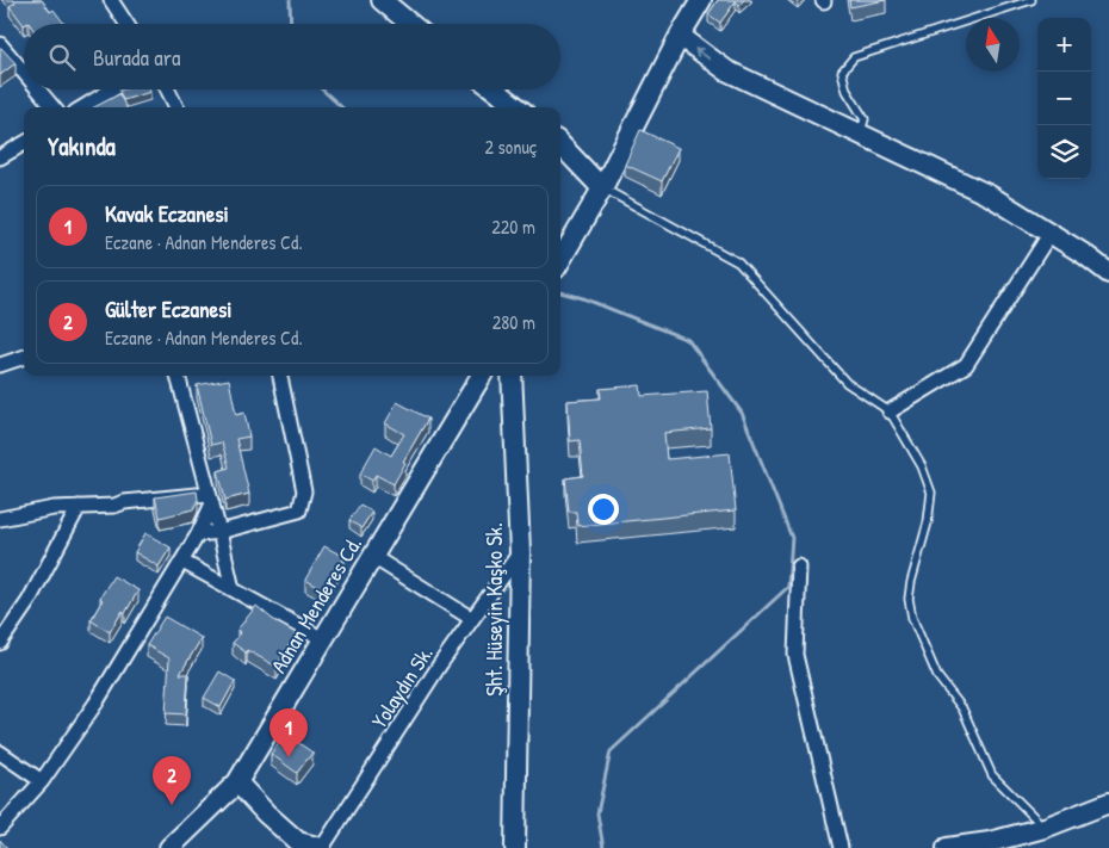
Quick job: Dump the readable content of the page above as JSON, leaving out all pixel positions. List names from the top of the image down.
{
  "streets": {
    "street": ["Adnan Menderes Cd.", "Şht. Hüseyin Kaşko Sk.", "Yolaydın Sk."]
  },
  "crossings": [
    ["Şht. Hüseyin Kaşko Sk.", "Yolaydın Sk."]
  ],
  "north": "top",
  "page": {
    "map_buttons": ["+", "−"],
    "search": "Burada ara",
    "heading": ["Yakında", "2 sonuç"],
    "list": [
      {
        "mark": "1",
        "name": "Kavak Eczanesi",
        "note": "Eczane · Adnan Menderes Cd.",
        "value": "220 m"
      },
      {
        "mark": "2",
        "name": "Gülter Eczanesi",
        "note": "Eczane · Adnan Menderes Cd.",
        "value": "280 m"
      }
    ],
    "pins": ["1", "2"]
  }
}
